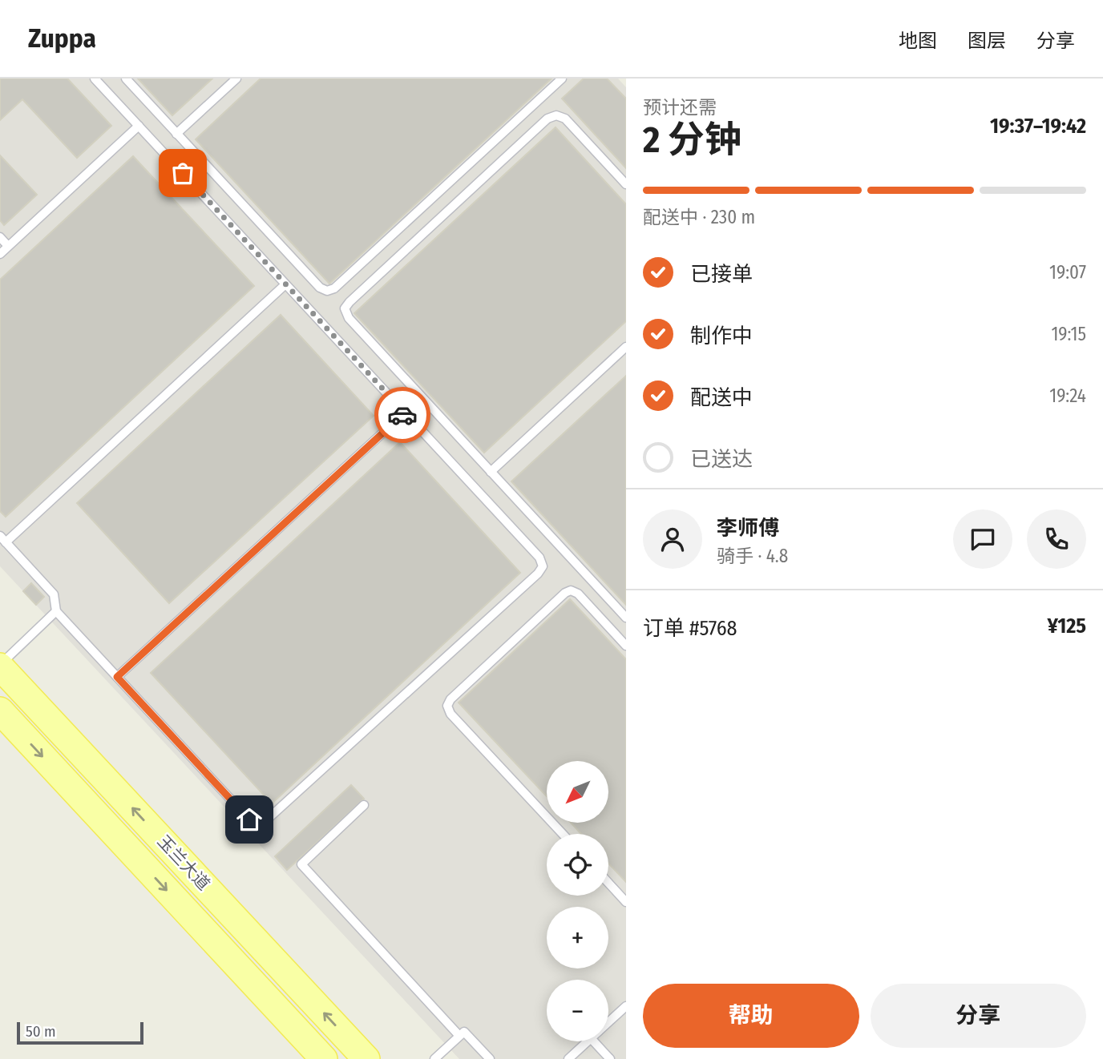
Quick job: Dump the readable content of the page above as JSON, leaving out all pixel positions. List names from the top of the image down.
{
  "streets": {
    "main road": ["玉兰大道"]
  },
  "scale_bar": "50 m",
  "north": "bottom left",
  "page": {
    "header": "Zuppa",
    "nav": ["地图", "图层", "分享"],
    "heading": ["2 分钟", "预计还需", "19:37–19:42"],
    "panel": [
      "李师傅",
      "骑手 · 4.8",
      "订单 #5768",
      "¥125"
    ],
    "bar": "配送中 · 230 m",
    "list": [
      ["已接单", "19:07"],
      ["制作中", "19:15"],
      ["配送中", "19:24"],
      "已送达"
    ],
    "map_buttons": ["+", "−"],
    "buttons": ["帮助", "分享"],
    "scale": "50 m"
  }
}
